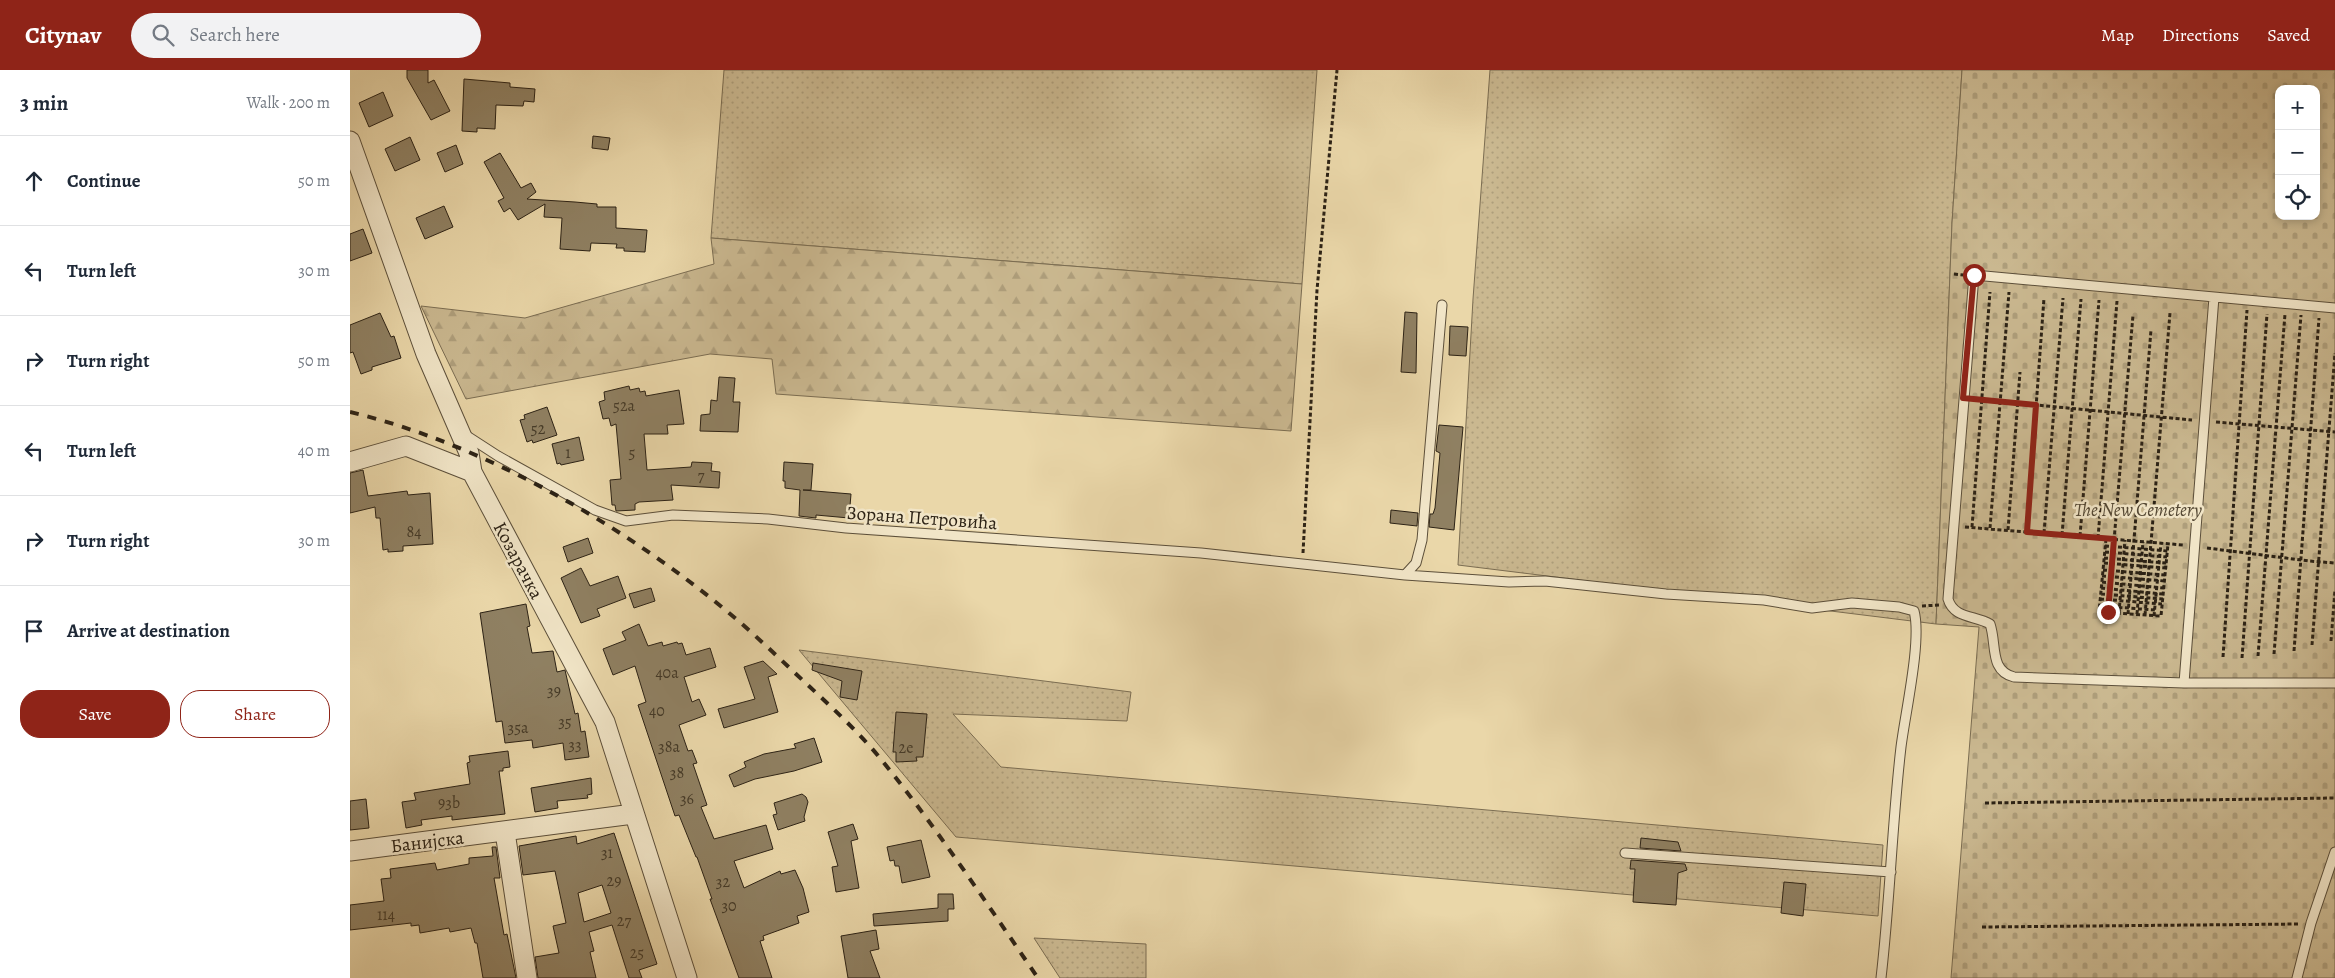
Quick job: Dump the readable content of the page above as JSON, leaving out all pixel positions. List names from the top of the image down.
{
  "streets": {
    "street": ["Козарачка", "Банијска"],
    "lane": ["Зорана Петровића"]
  },
  "crossings": [
    ["Зорана Петровића", "Козарачка"],
    ["Козарачка", "Банијска"]
  ],
  "parks": ["The New Cemetery"],
  "house_numbers": [
    "52a",
    "52",
    "1",
    "5",
    "7",
    "84",
    "40a",
    "39",
    "40",
    "35",
    "35a",
    "33",
    "38a",
    "2e",
    "38",
    "36",
    "93b",
    "31",
    "29",
    "32",
    "30",
    "114",
    "27",
    "25"
  ],
  "page": {
    "header": "Citynav",
    "search": "Search here",
    "nav": ["Map", "Directions", "Saved"],
    "heading": ["3 min", "Walk · 200 m"],
    "map_buttons": ["+", "−"],
    "list": [
      ["Continue", "50 m"],
      ["Turn left", "30 m"],
      ["Turn right", "50 m"],
      ["Turn left", "40 m"],
      ["Turn right", "30 m"],
      "Arrive at destination"
    ],
    "buttons": ["Save", "Share"]
  }
}
